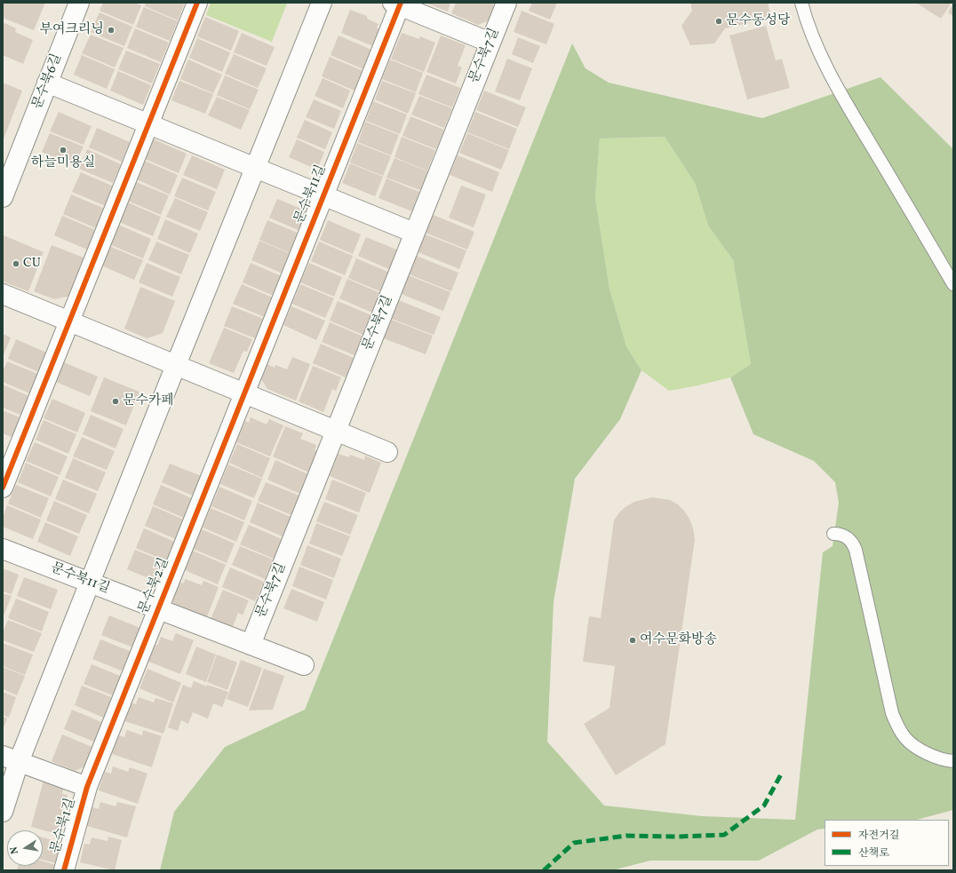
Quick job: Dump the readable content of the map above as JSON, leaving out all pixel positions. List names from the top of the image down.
{
  "streets": {
    "street": [
      "문수북7길",
      "문수북6길",
      "문수북11길",
      "문수북2길",
      "문수북1길"
    ]
  },
  "crossings": [
    ["문수북7길", "문수북11길"],
    ["문수북6길", "문수북11길"],
    ["문수북11길", "문수북2길"],
    ["문수북2길", "문수북1길"]
  ],
  "places": [
    "문수동성당",
    "부여크리닝",
    "하늘미용실",
    "CU",
    "문수카페",
    "여수문화방송"
  ],
  "legend": ["자전거길", "산책로"],
  "north": "left"
}
